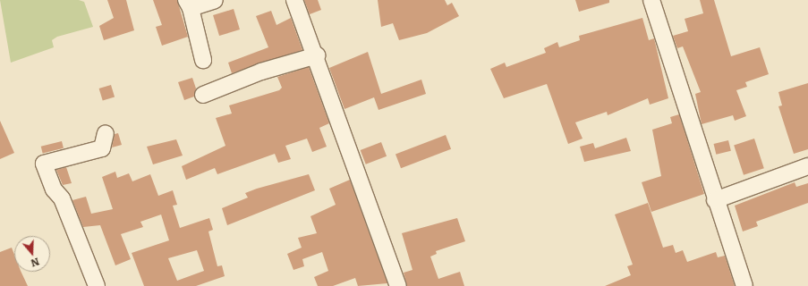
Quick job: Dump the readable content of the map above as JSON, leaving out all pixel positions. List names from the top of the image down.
{
  "north": "bottom"
}
